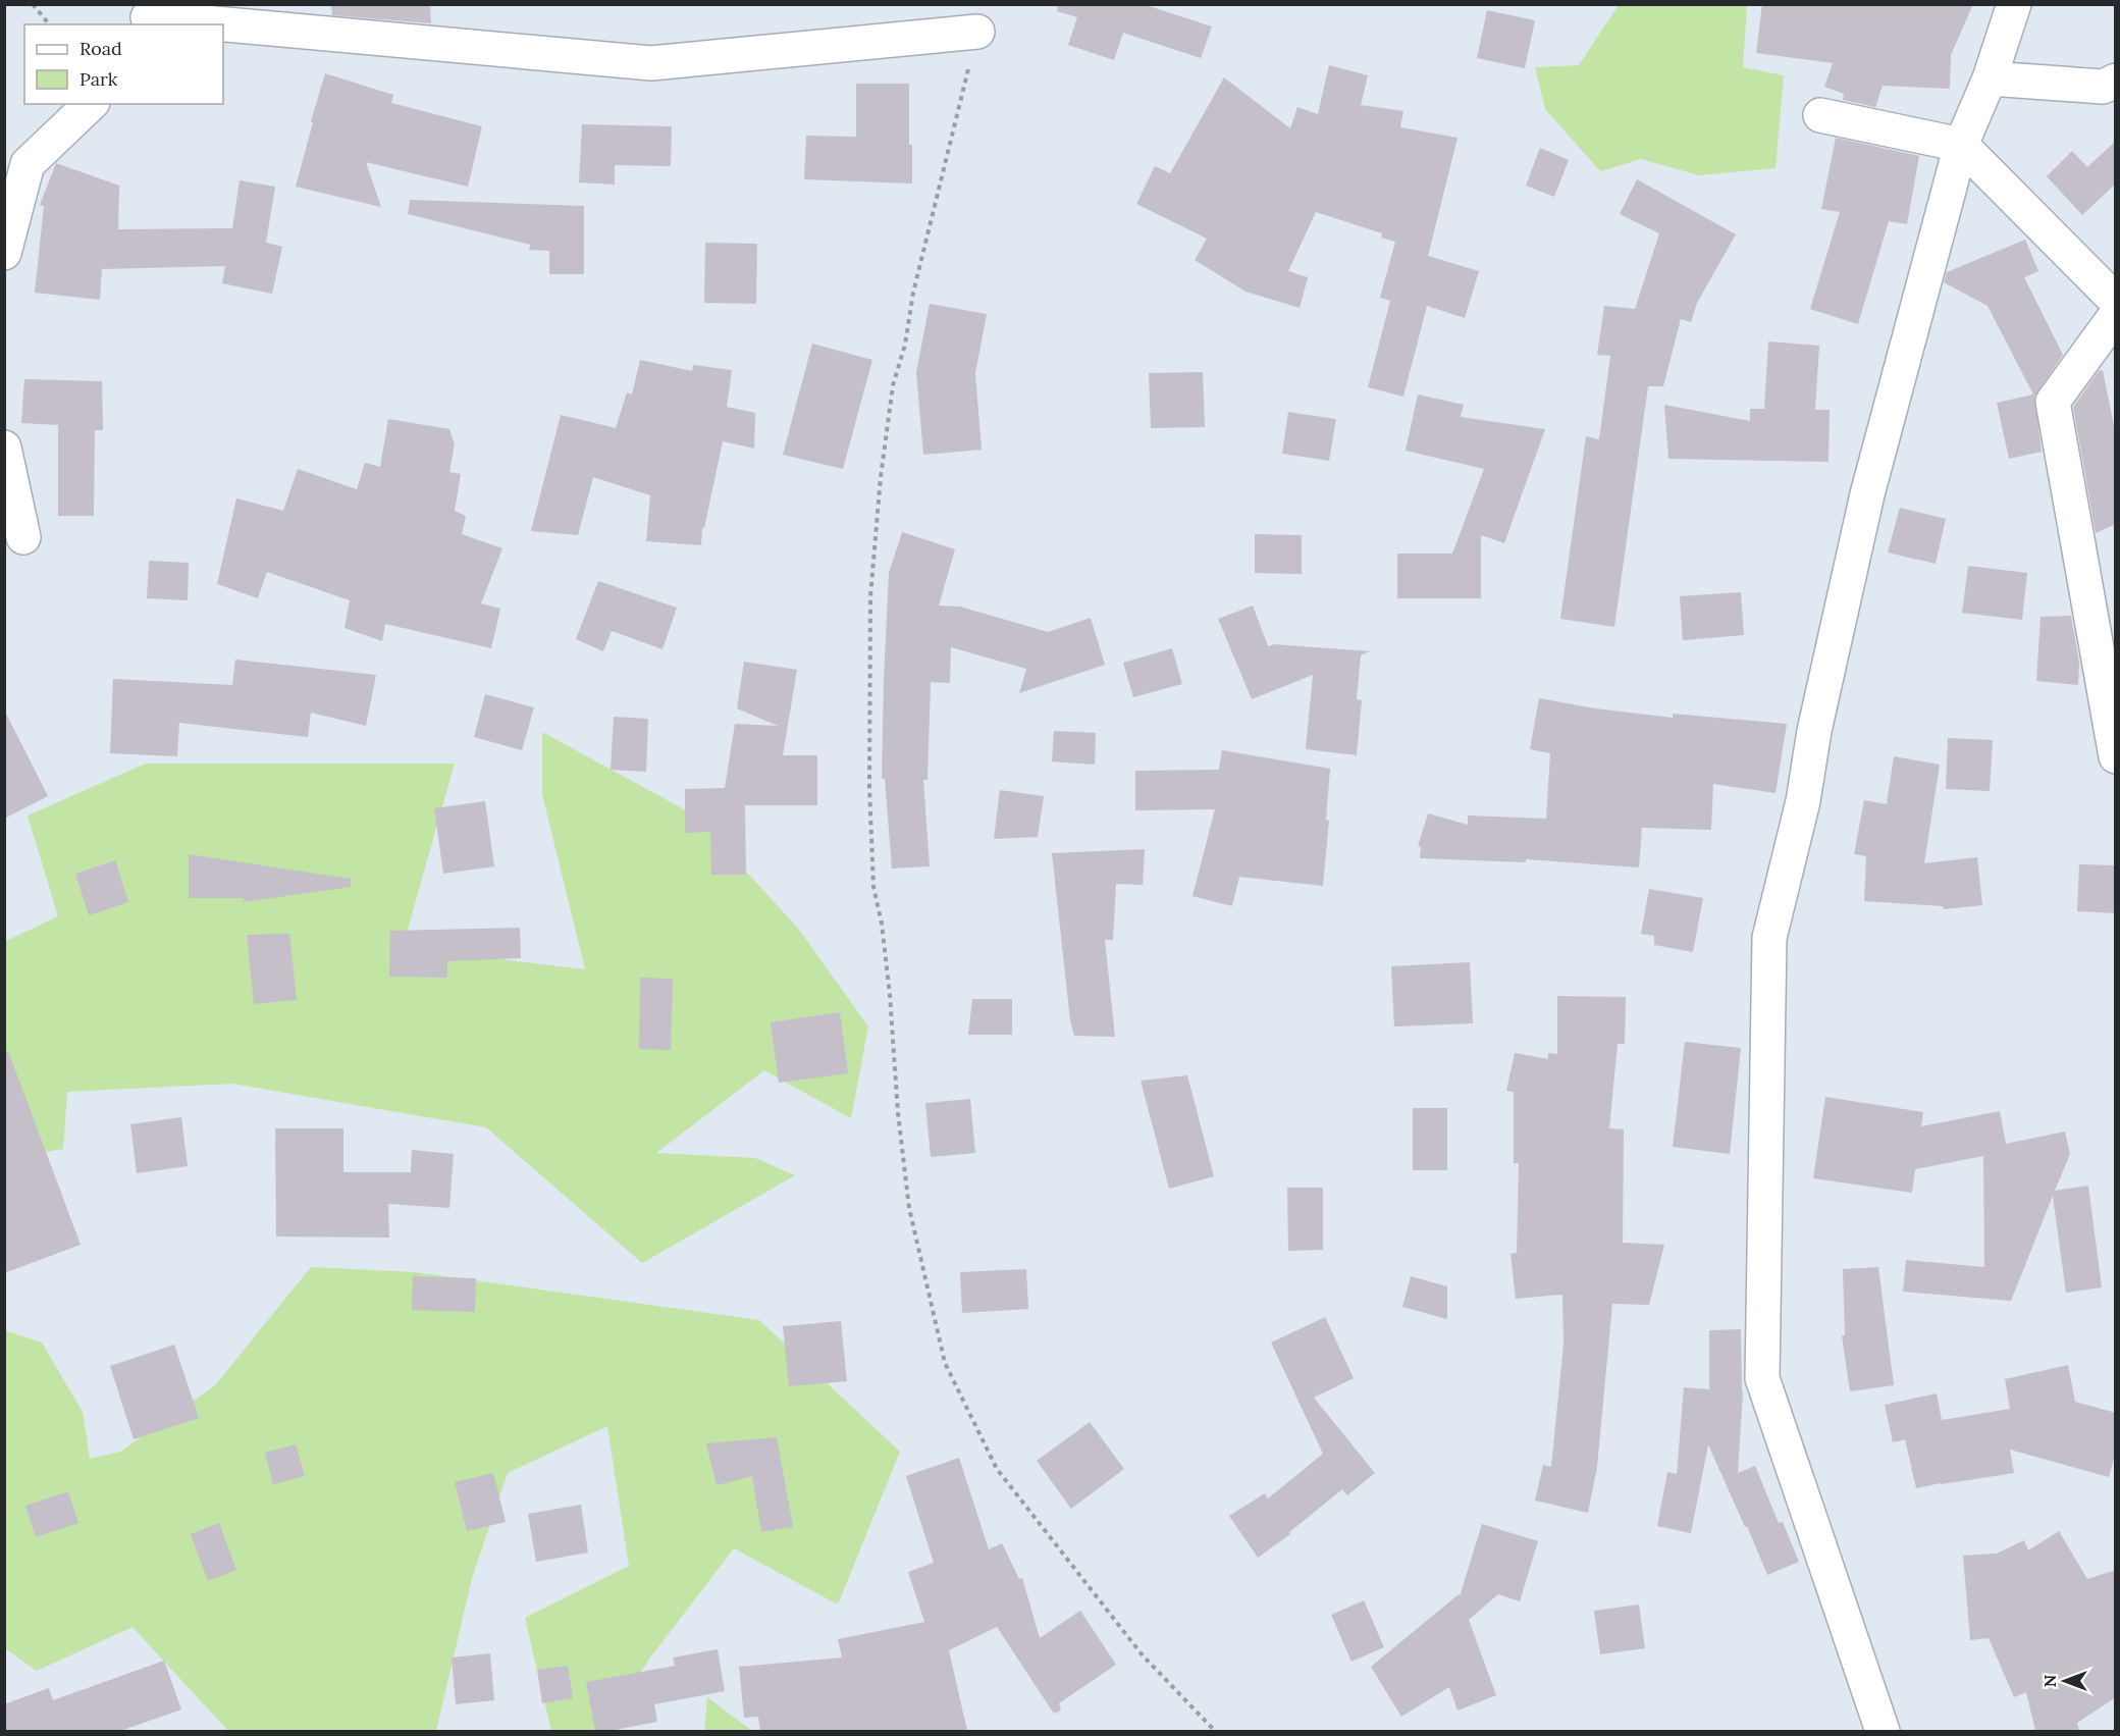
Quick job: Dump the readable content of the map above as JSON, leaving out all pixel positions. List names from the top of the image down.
{
  "legend": ["Road", "Park"],
  "north": "left"
}
